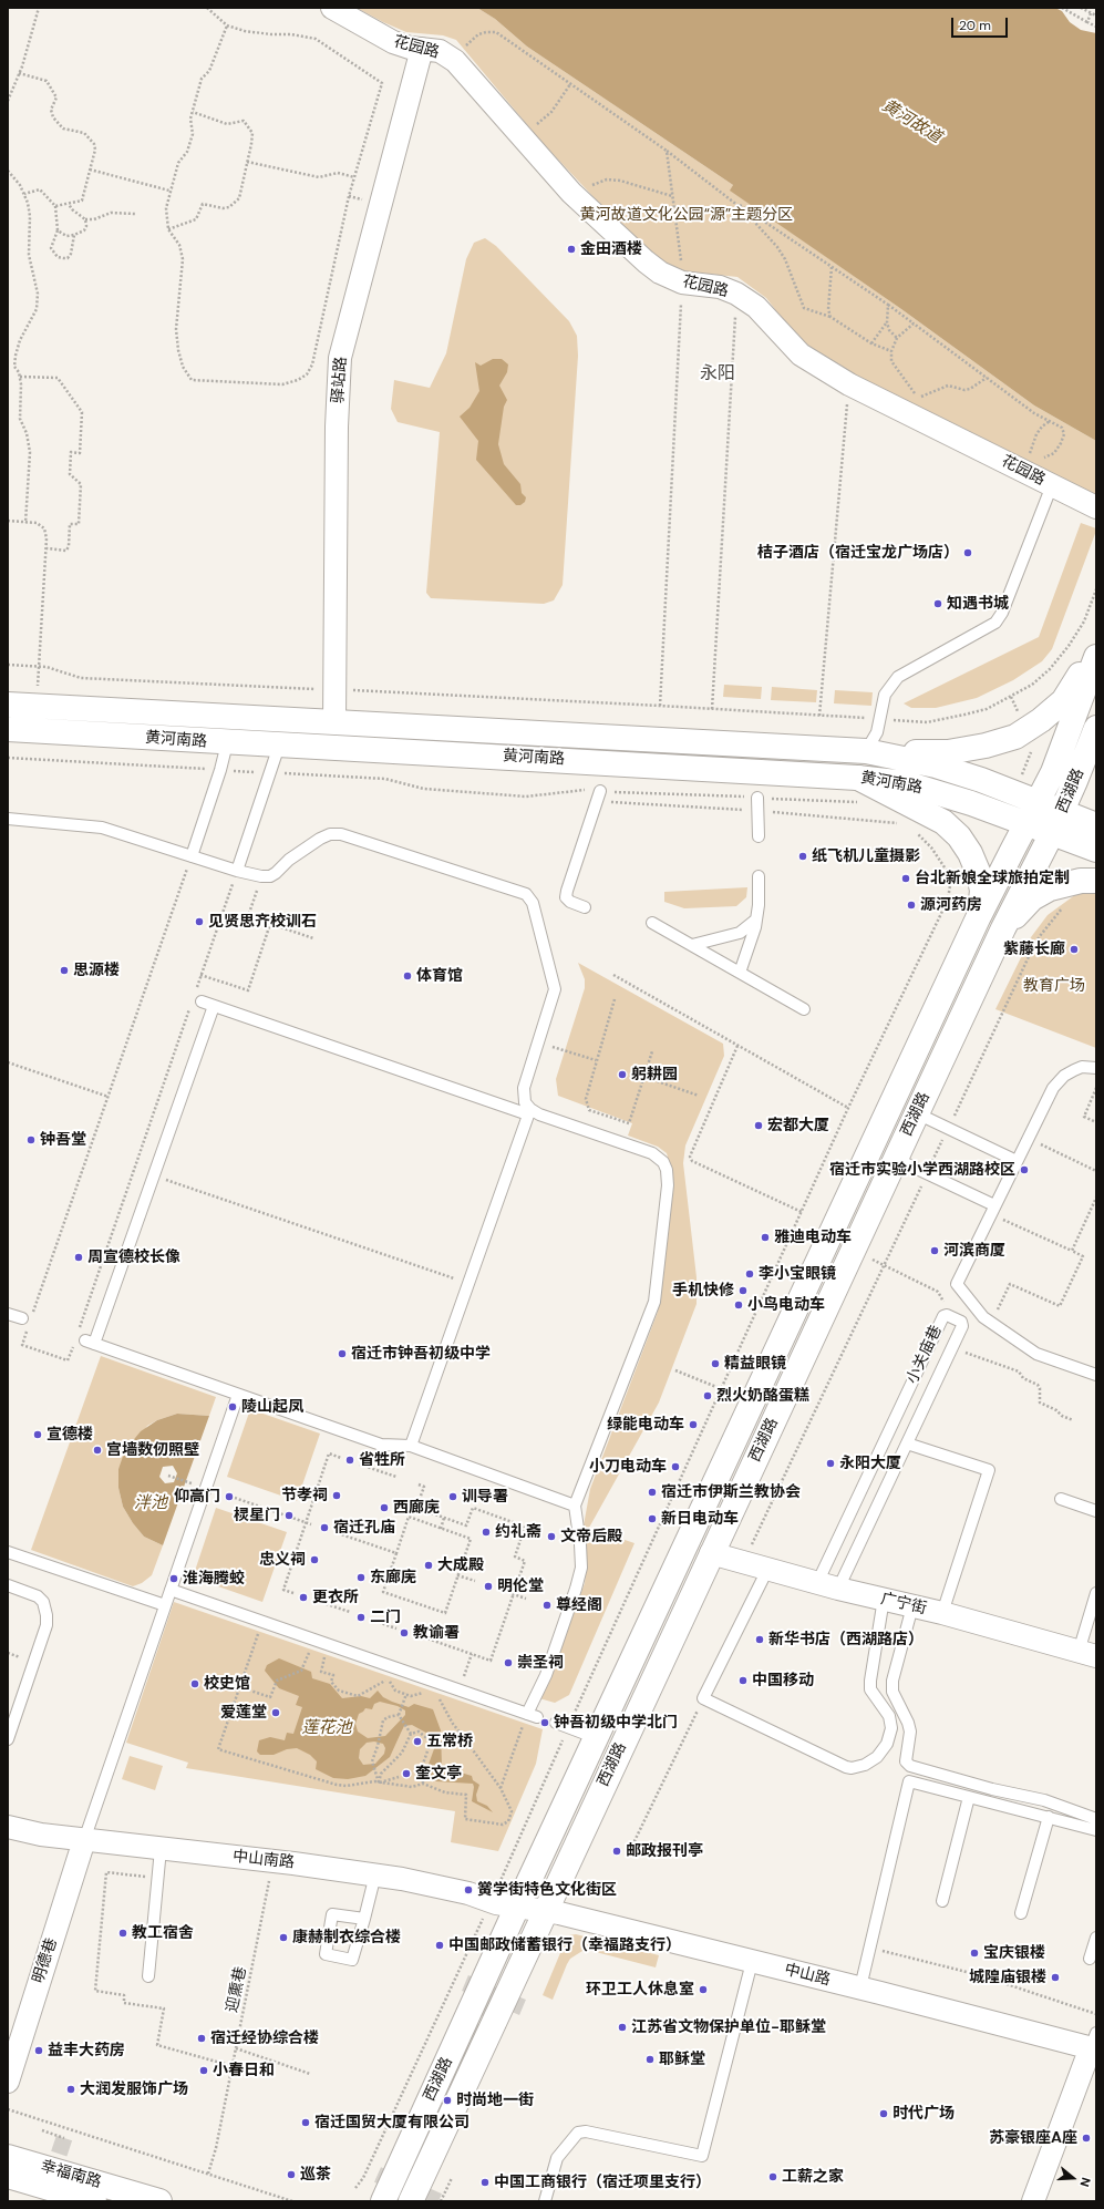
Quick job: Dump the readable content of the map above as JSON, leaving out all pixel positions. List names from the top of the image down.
{
  "streets": {
    "main road": ["黄河南路", "西湖路", "幸福南路"],
    "street": [
      "花园路",
      "驿站路",
      "广宁街",
      "中山南路",
      "明德巷",
      "中山路"
    ],
    "lane": ["小关庙巷"],
    "path": ["迎熏巷"]
  },
  "crossings": [
    ["花园路", "驿站路"],
    ["驿站路", "黄河南路"],
    ["黄河南路", "西湖路"],
    ["西湖路", "广宁街"],
    ["西湖路", "中山南路"],
    ["西湖路", "中山路"],
    ["小关庙巷", "广宁街"],
    ["中山南路", "明德巷"],
    ["中山南路", "中山路"],
    ["中山南路", "迎熏巷"]
  ],
  "districts": ["永阳"],
  "water": ["黄河故道", "泮池", "莲花池"],
  "parks": ["黄河故道文化公园“源”主题分区", "教育广场"],
  "places": [
    "金田酒楼",
    "桔子酒店（宿迁宝龙广场店）",
    "知遇书城",
    "纸飞机儿童摄影",
    "台北新娘全球旅拍定制",
    "源河药房",
    "见贤思齐校训石",
    "紫藤长廊",
    "思源楼",
    "体育馆",
    "躬耕园",
    "宏都大厦",
    "钟吾堂",
    "宿迁市实验小学西湖路校区",
    "雅迪电动车",
    "河滨商厦",
    "周宣德校长像",
    "李小宝眼镜",
    "手机快修",
    "小鸟电动车",
    "宿迁市钟吾初级中学",
    "精益眼镜",
    "烈火奶酪蛋糕",
    "陵山起凤",
    "绿能电动车",
    "宣德楼",
    "宫墙数仞照壁",
    "省牲所",
    "永阳大厦",
    "小刀电动车",
    "宿迁市伊斯兰教协会",
    "节孝祠",
    "仰高门",
    "训导署",
    "西廊庑",
    "棂星门",
    "新日电动车",
    "宿迁孔庙",
    "约礼斋",
    "文帝后殿",
    "忠义祠",
    "大成殿",
    "东廊庑",
    "淮海腾蛟",
    "明伦堂",
    "更衣所",
    "尊经阁",
    "二门",
    "教谕署",
    "新华书店（西湖路店）",
    "崇圣祠",
    "中国移动",
    "校史馆",
    "爱莲堂",
    "钟吾初级中学北门",
    "五常桥",
    "奎文亭",
    "邮政报刊亭",
    "黉学街特色文化街区",
    "教工宿舍",
    "康赫制衣综合楼",
    "中国邮政储蓄银行（幸福路支行）",
    "宝庆银楼",
    "城隍庙银楼",
    "环卫工人休息室",
    "江苏省文物保护单位-耶稣堂",
    "宿迁经协综合楼",
    "益丰大药房",
    "耶稣堂",
    "小春日和",
    "大润发服饰广场",
    "时尚地一街",
    "时代广场",
    "宿迁国贸大厦有限公司",
    "苏豪银座A座",
    "巡茶",
    "工薪之家",
    "中国工商银行（宿迁项里支行）"
  ],
  "scale_bar": "20 m",
  "north": "right"
}
